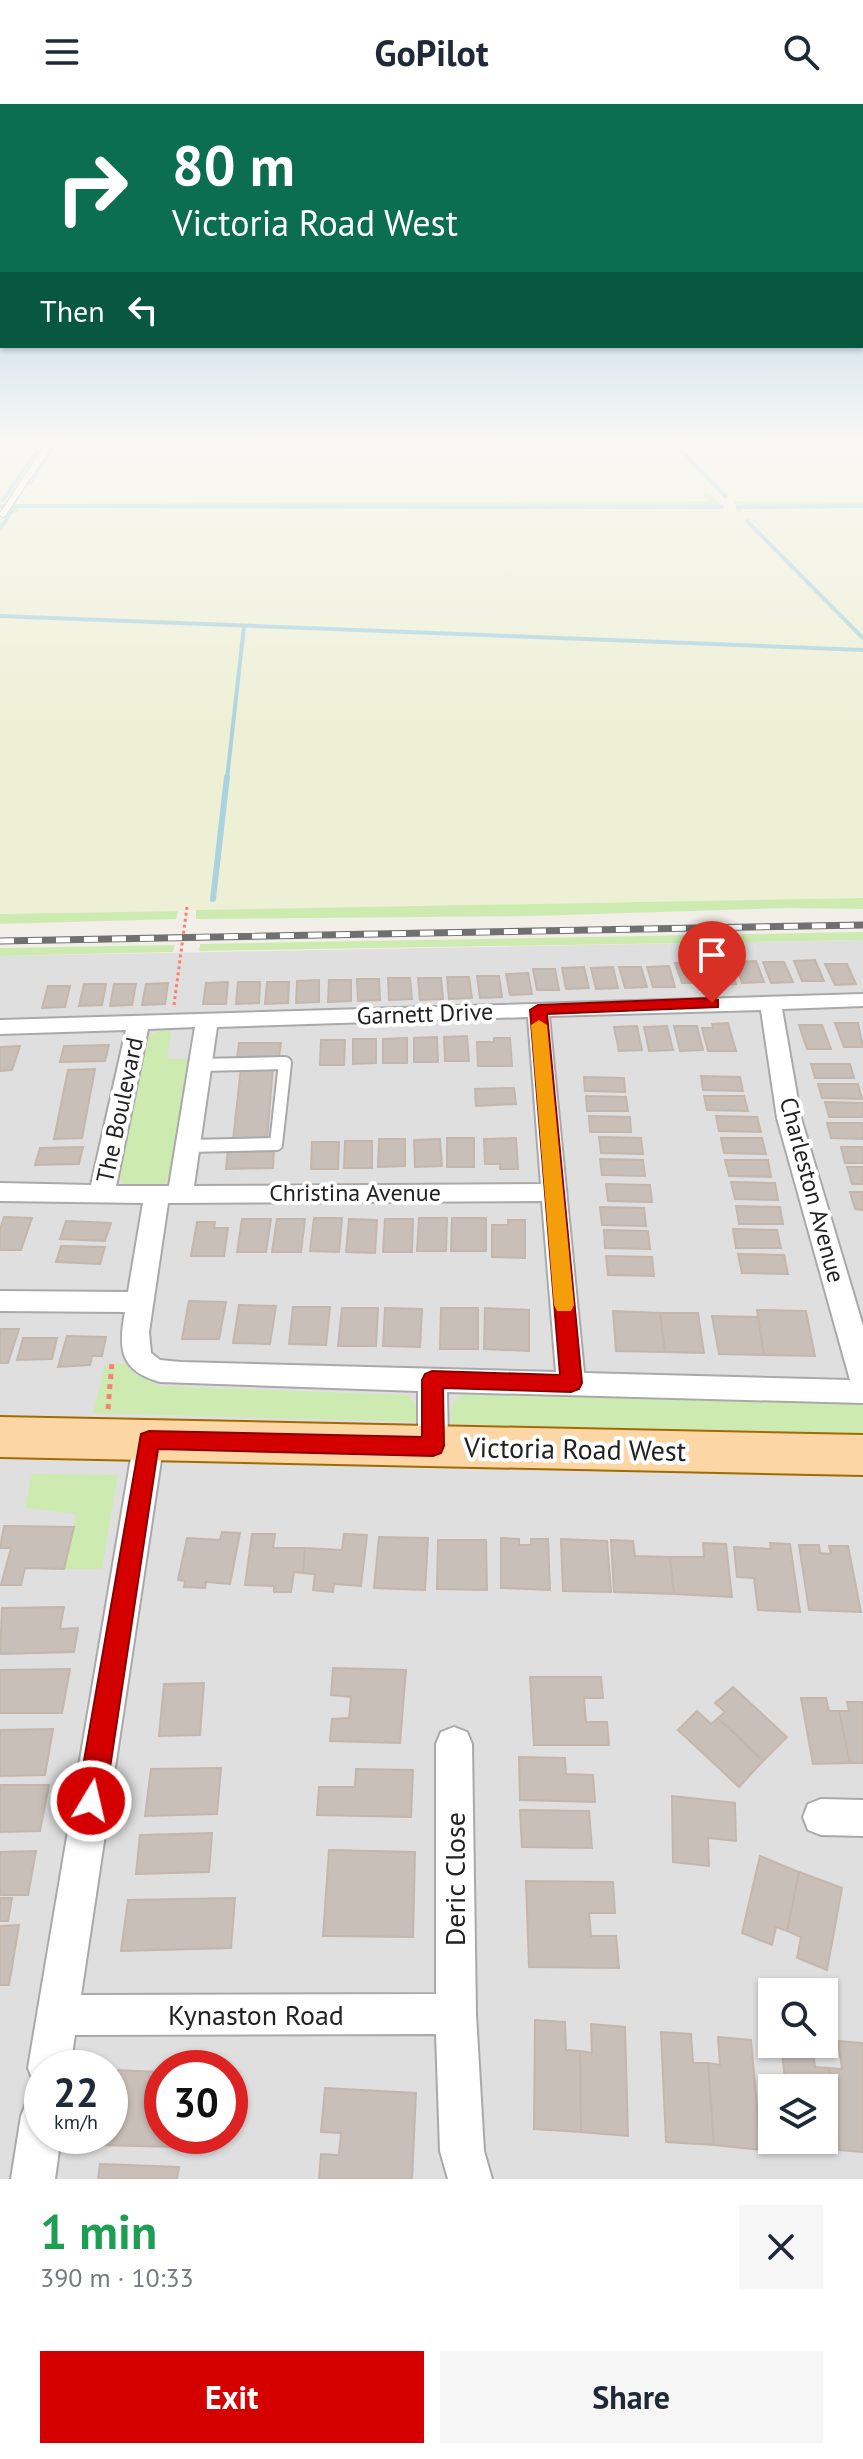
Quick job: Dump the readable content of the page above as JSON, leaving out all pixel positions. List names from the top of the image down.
{
  "streets": {
    "main road": ["Victoria Road West"],
    "street": [
      "Garnett Drive",
      "The Boulevard",
      "Charleston Avenue",
      "Christina Avenue",
      "Deric Close",
      "Kynaston Road"
    ]
  },
  "crossings": [
    ["Garnett Drive", "The Boulevard"],
    ["Garnett Drive", "Charleston Avenue"],
    ["The Boulevard", "Christina Avenue"],
    ["Deric Close", "Kynaston Road"]
  ],
  "page": {
    "header": "GoPilot",
    "turn": ["80 m", "Victoria Road West"],
    "then": "Then",
    "speed": "22 km/h",
    "limit": "30",
    "heading": ["1 min", "390 m · 10:33"],
    "buttons": ["Exit", "Share"]
  }
}
